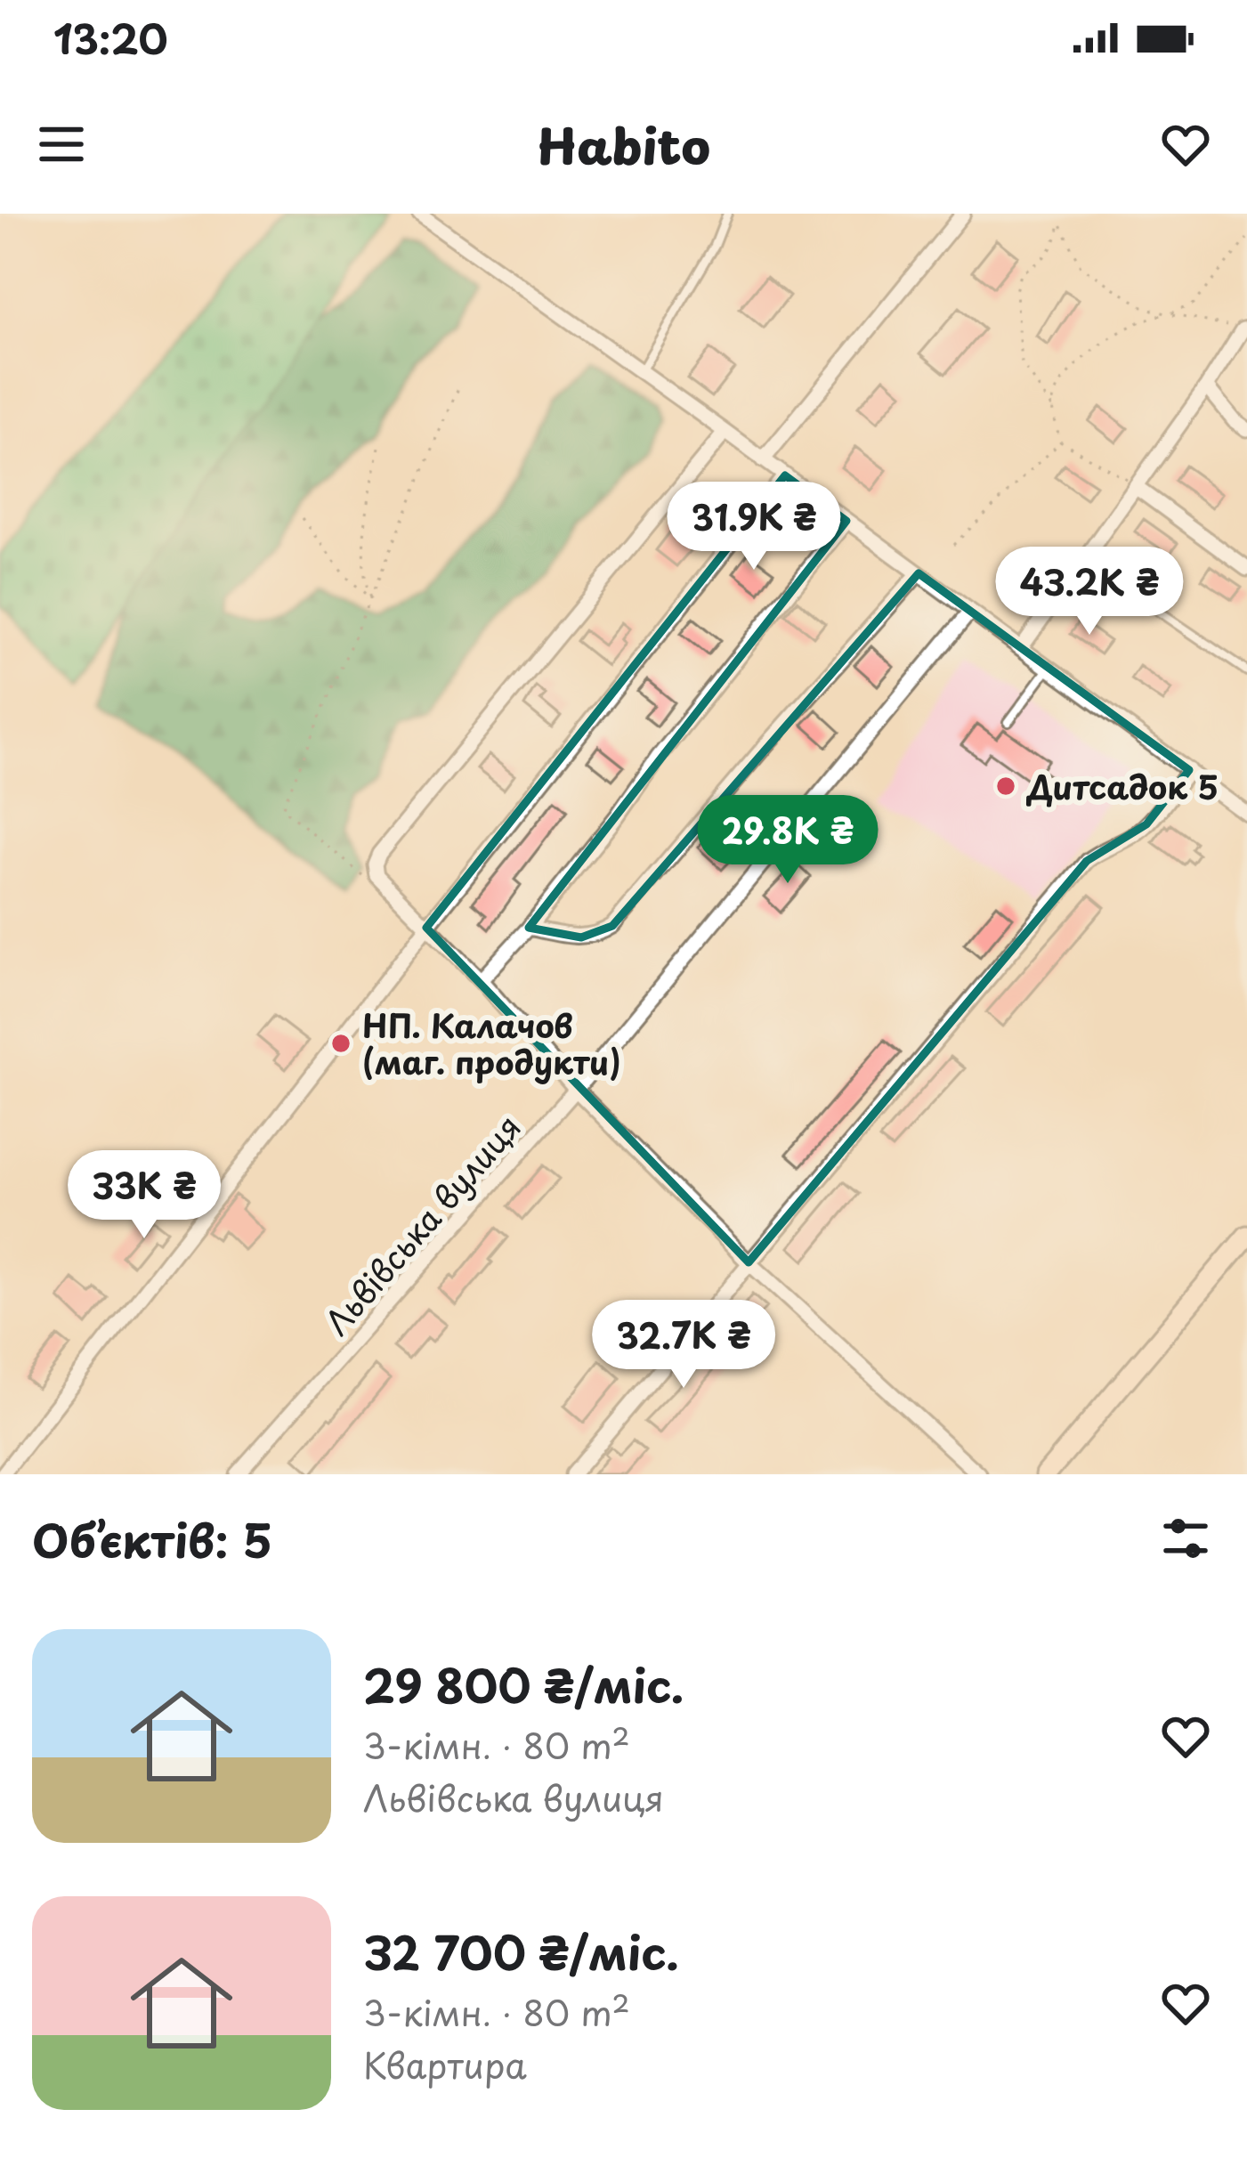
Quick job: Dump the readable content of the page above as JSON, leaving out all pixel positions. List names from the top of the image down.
{
  "streets": {
    "street": ["Львівська вулиця"]
  },
  "places": ["Дитсадок 5", "НП. Калачов (маг. продукти)"],
  "page": {
    "status": "13:20",
    "header": "Habito",
    "price": [
      "31.9K ₴",
      "43.2K ₴",
      "29.8K ₴",
      "33K ₴",
      "32.7K ₴"
    ],
    "heading": "Об’єктів: 5",
    "list": [
      {
        "name": "29 800 ₴/міс.",
        "note": "3-кімн. · 80 m² · Львівська вулиця"
      },
      {
        "name": "32 700 ₴/міс.",
        "note": "3-кімн. · 80 m² · Квартира"
      }
    ]
  }
}
